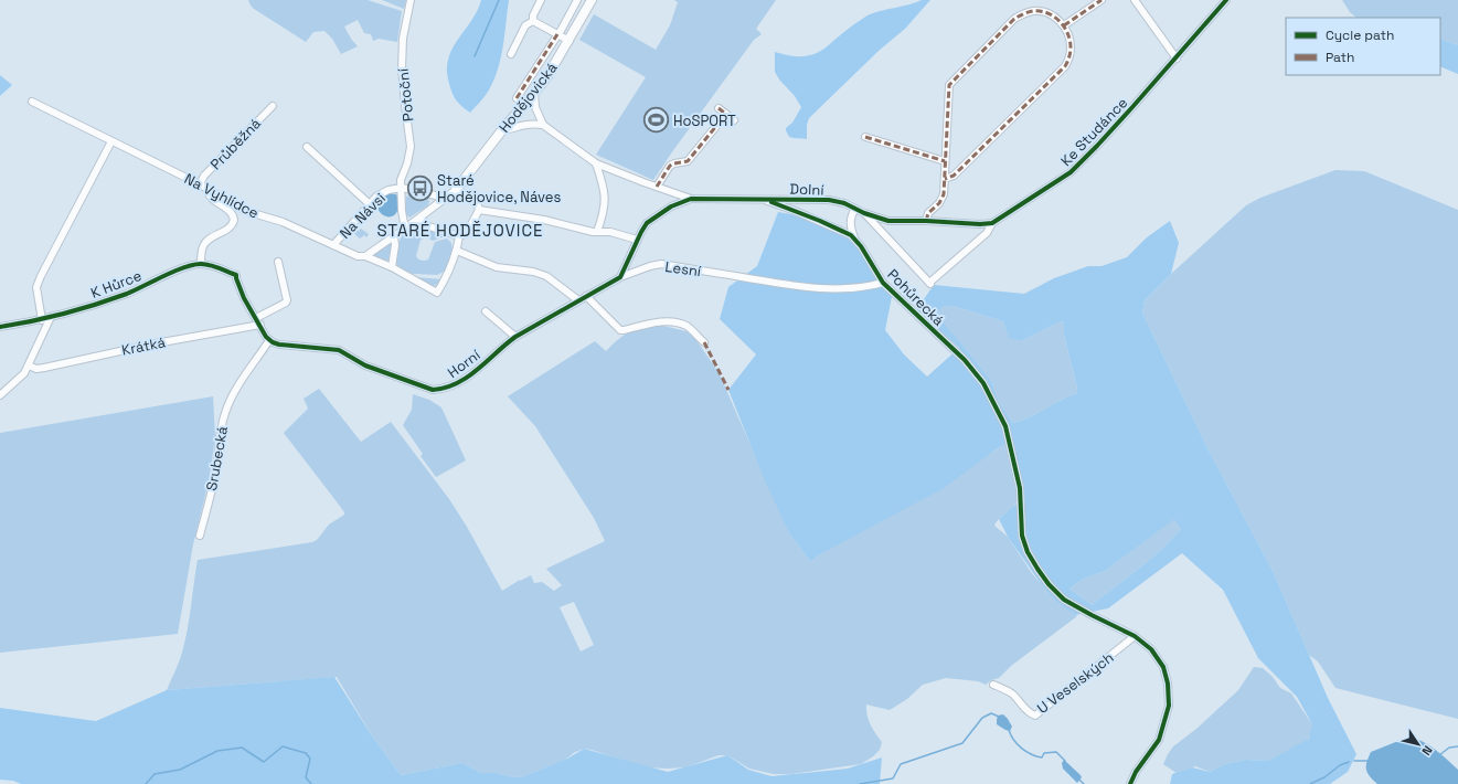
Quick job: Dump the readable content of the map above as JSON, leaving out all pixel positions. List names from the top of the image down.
{
  "streets": {
    "street": [
      "Potoční",
      "Hodějovická",
      "Ke Studánce",
      "Průběžná",
      "Dolní",
      "Na Vyhlídce",
      "Na Návsi",
      "Lesní",
      "K Hůrce",
      "Pohůrecká",
      "Krátká",
      "Horní",
      "Srubecká",
      "U Veselských"
    ]
  },
  "crossings": [
    ["Potoční", "Na Návsi"],
    ["Ke Studánce", "Dolní"],
    ["Průběžná", "Na Vyhlídce"],
    ["Dolní", "Pohůrecká"],
    ["Na Vyhlídce", "Na Návsi"],
    ["Lesní", "Pohůrecká"],
    ["Lesní", "Horní"],
    ["Pohůrecká", "U Veselských"],
    ["Horní", "Srubecká"]
  ],
  "districts": ["STARÉ HODĚJOVICE"],
  "places": {
    "sports": ["HoSPORT"],
    "bus stop": ["Staré Hodějovice, Náves"]
  },
  "legend": ["Cycle path", "Path"],
  "north": "bottom right"
}
